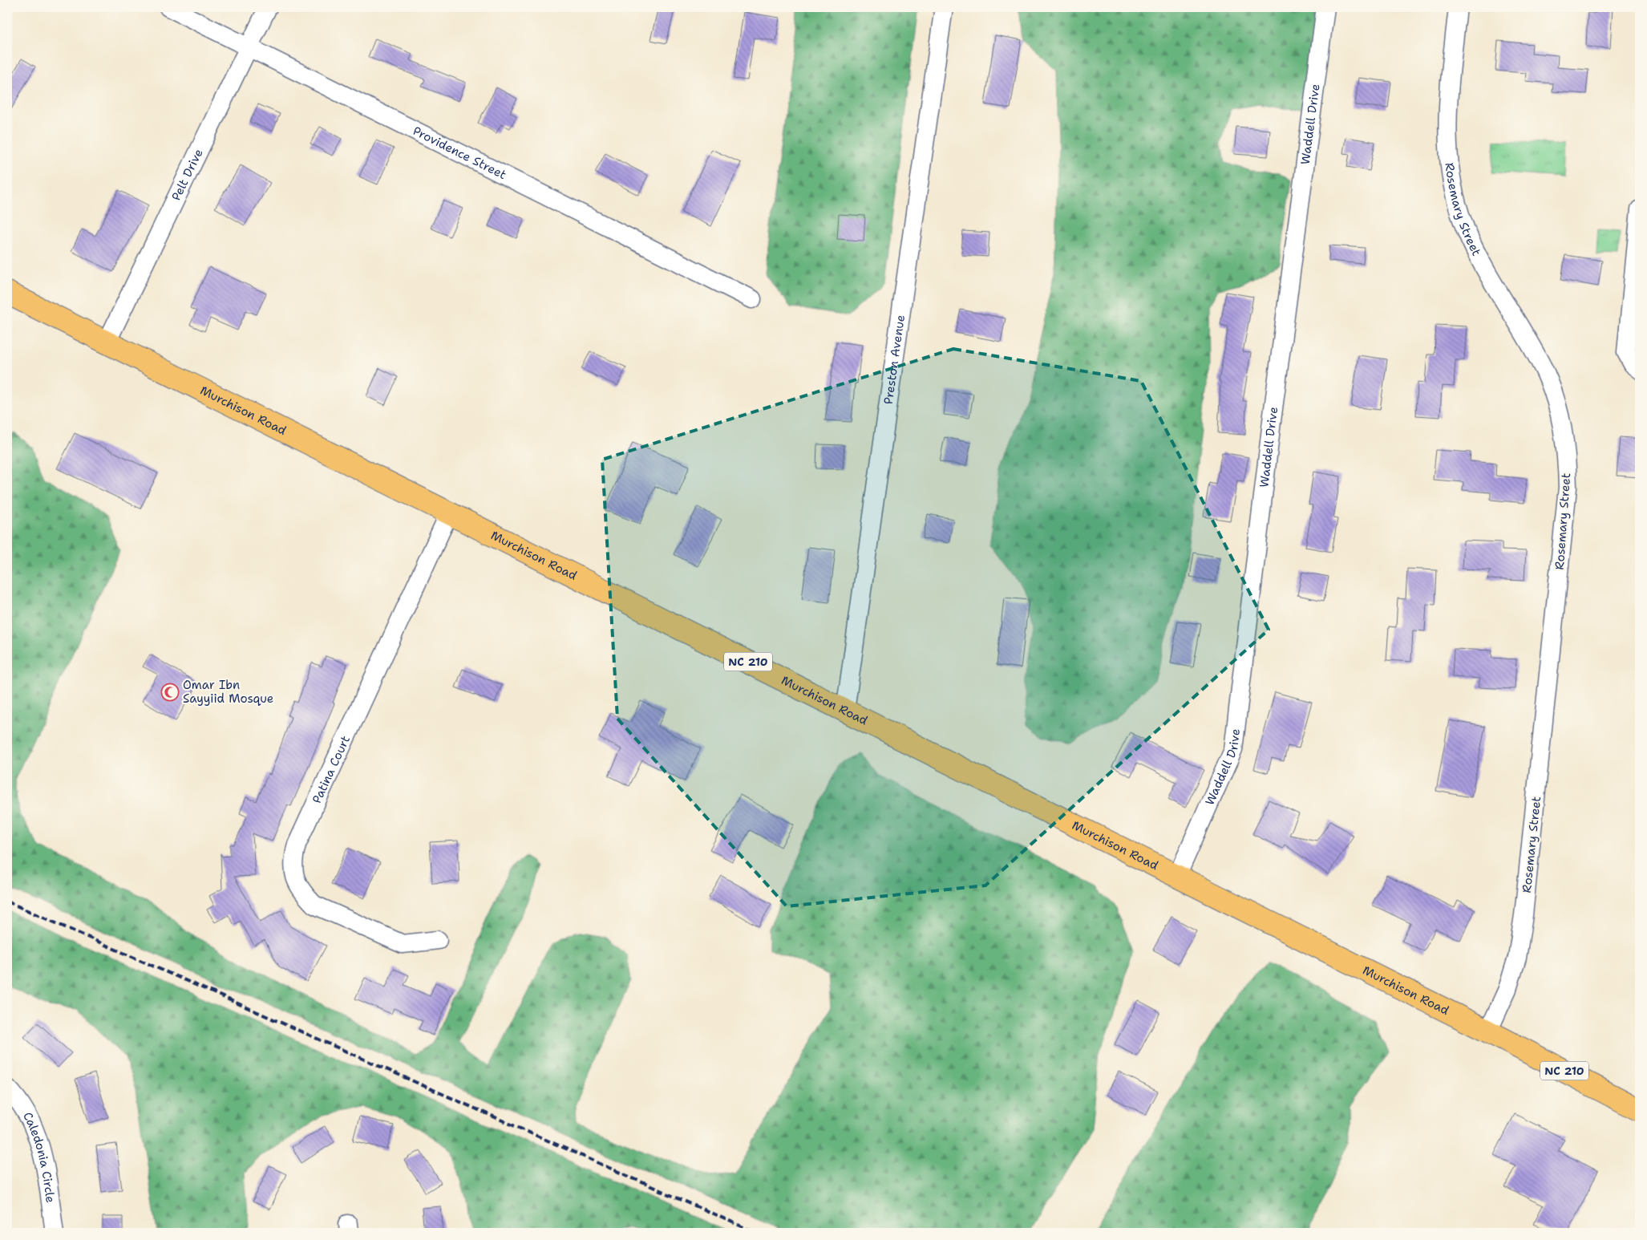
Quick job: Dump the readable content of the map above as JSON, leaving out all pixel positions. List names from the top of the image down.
{
  "streets": {
    "main road": ["Murchison Road", "NC 210"],
    "street": [
      "Waddell Drive",
      "Providence Street",
      "Pelt Drive",
      "Rosemary Street",
      "Preston Avenue",
      "Patina Court",
      "Caledonia Circle"
    ]
  },
  "crossings": [
    ["Waddell Drive", "Murchison Road"],
    ["Providence Street", "Pelt Drive"],
    ["Pelt Drive", "Murchison Road"],
    ["Rosemary Street", "Murchison Road"],
    ["Preston Avenue", "Murchison Road"],
    ["Murchison Road", "Patina Court"]
  ],
  "places": {
    "mosque": ["Omar Ibn Sayyiid Mosque"]
  }
}
